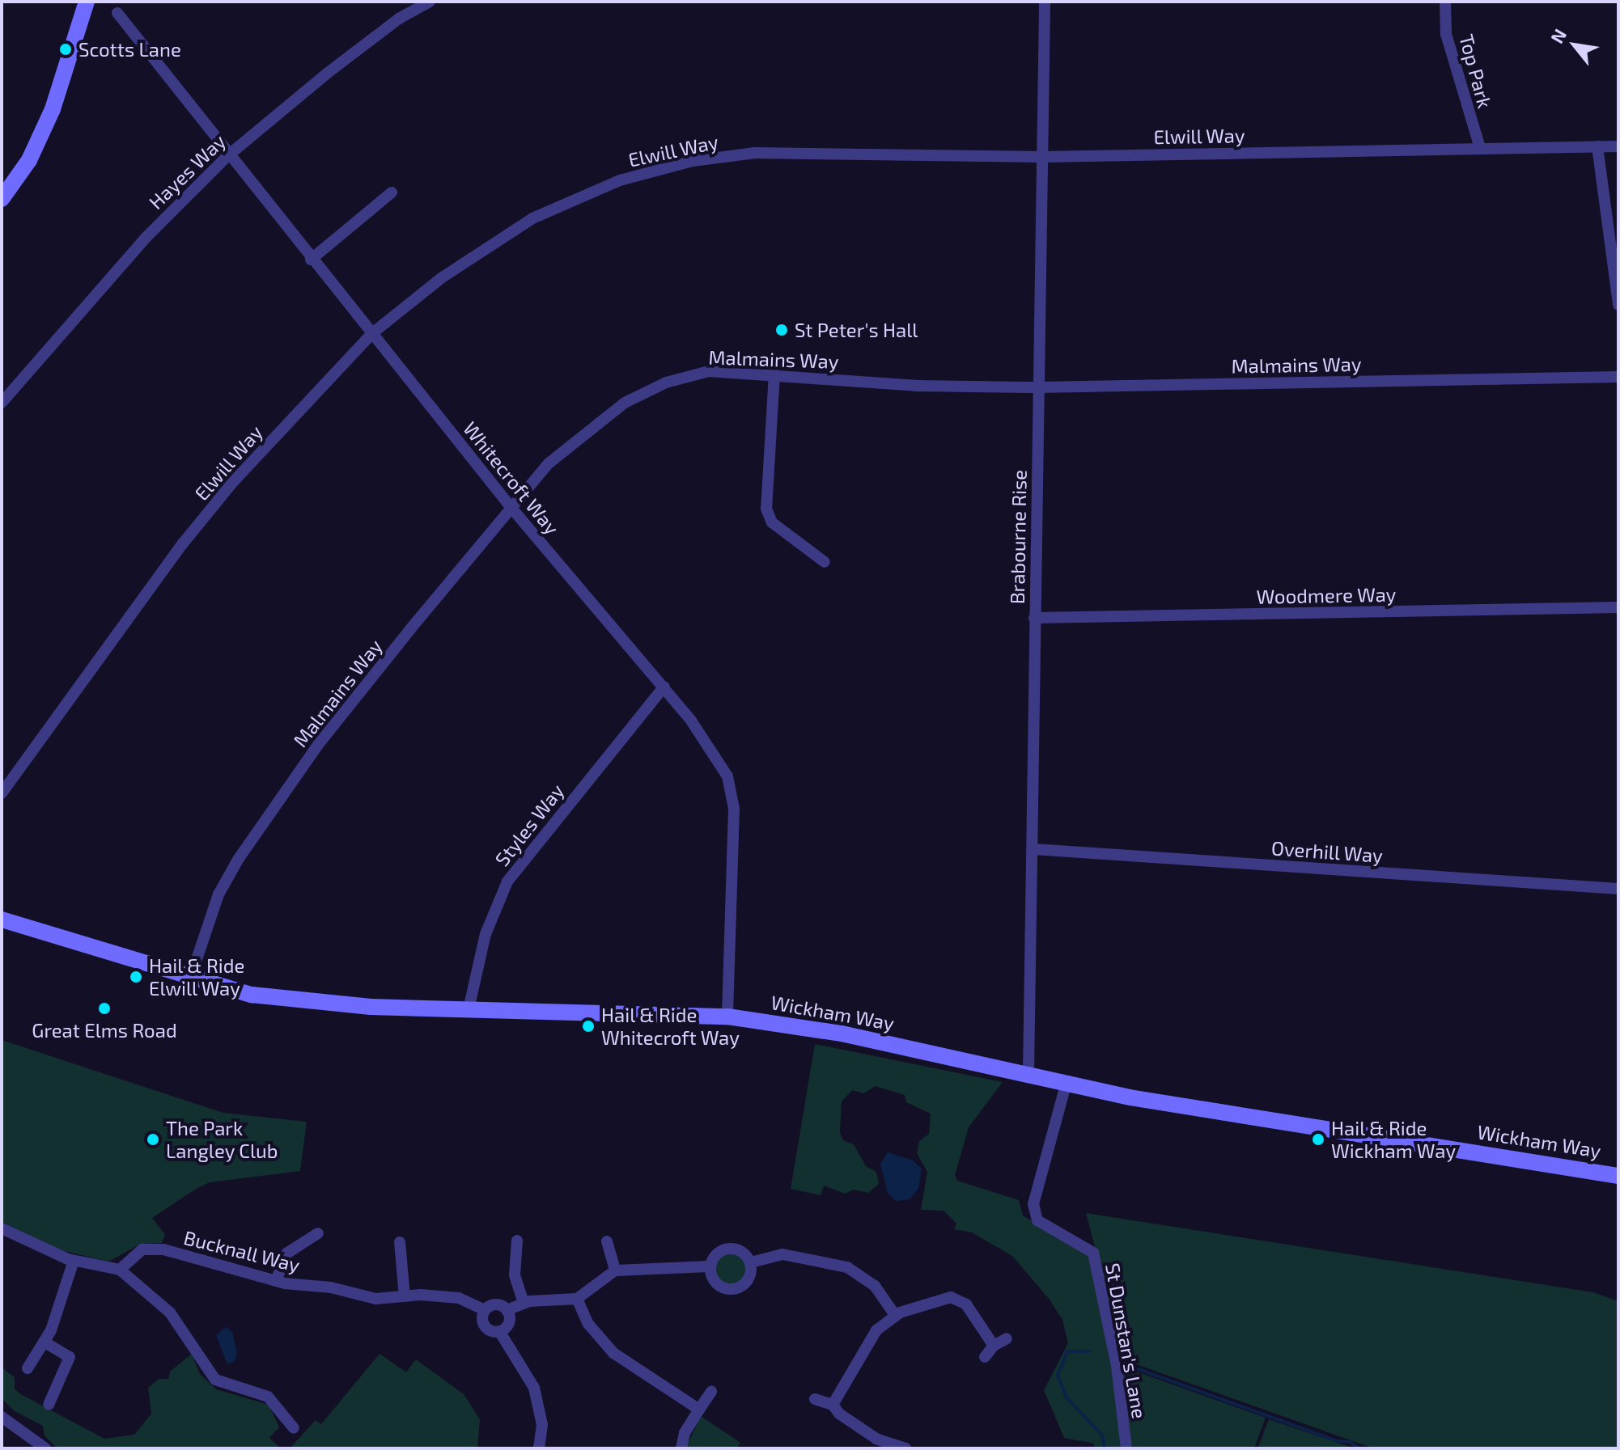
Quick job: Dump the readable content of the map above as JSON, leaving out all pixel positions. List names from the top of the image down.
{
  "streets": {
    "street": [
      "Top Park",
      "Elwill Way",
      "Hayes Way",
      "Malmains Way",
      "Whitecroft Way",
      "Brabourne Rise",
      "Woodmere Way",
      "Styles Way",
      "Overhill Way",
      "Wickham Way",
      "Bucknall Way",
      "St Dunstan's Lane"
    ]
  },
  "crossings": [
    ["Top Park", "Elwill Way"],
    ["Elwill Way", "Whitecroft Way"],
    ["Elwill Way", "Brabourne Rise"],
    ["Hayes Way", "Whitecroft Way"],
    ["Malmains Way", "Whitecroft Way"],
    ["Malmains Way", "Brabourne Rise"],
    ["Malmains Way", "Wickham Way"],
    ["Whitecroft Way", "Styles Way"],
    ["Whitecroft Way", "Wickham Way"],
    ["Brabourne Rise", "Woodmere Way"],
    ["Brabourne Rise", "Overhill Way"],
    ["Brabourne Rise", "Wickham Way"],
    ["Styles Way", "Wickham Way"],
    ["Wickham Way", "St Dunstan's Lane"]
  ],
  "places": [
    "Scotts Lane",
    "St Peter's Hall",
    "Hail & Ride Elwill Way",
    "Great Elms Road",
    "Hail & Ride Whitecroft Way",
    "The Park Langley Club",
    "Hail & Ride Wickham Way"
  ],
  "north": "top left"
}
